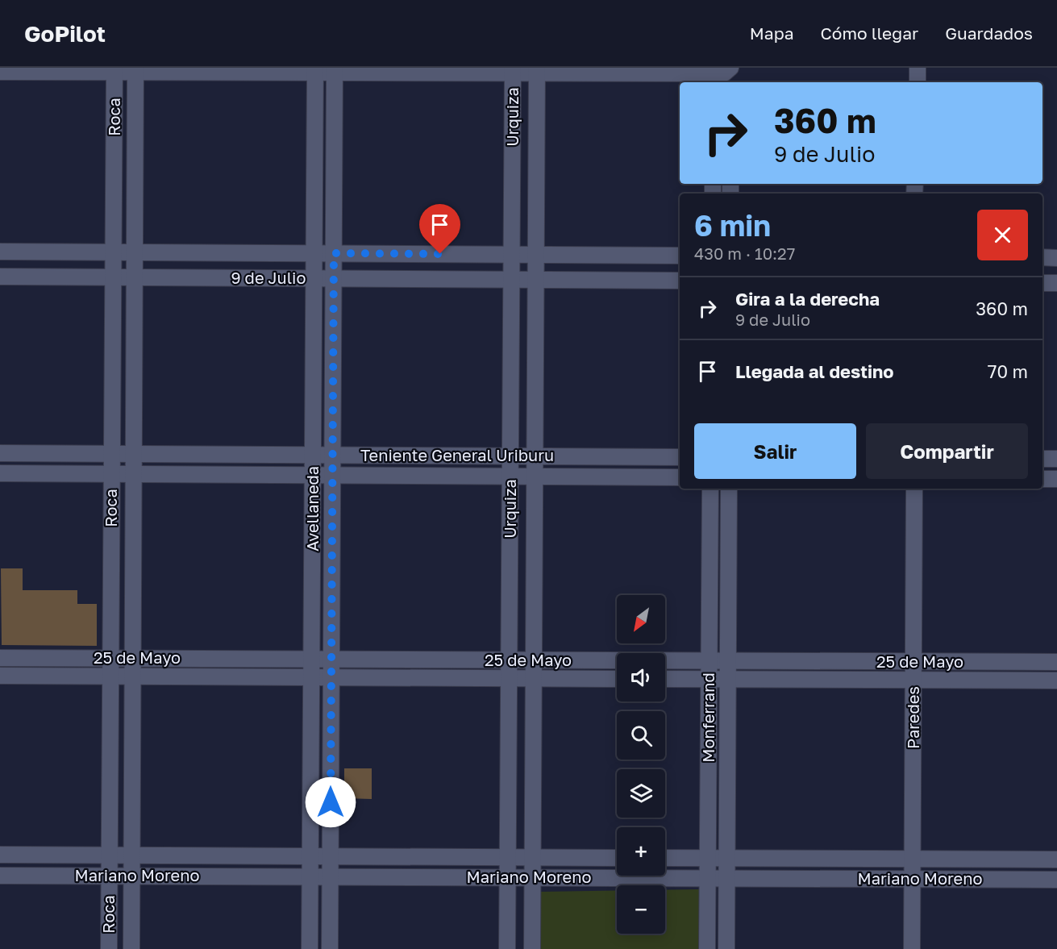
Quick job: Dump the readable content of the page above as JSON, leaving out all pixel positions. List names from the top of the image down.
{
  "streets": {
    "street": [
      "Roca",
      "Urquiza",
      "9 de Julio",
      "Teniente General Uriburu",
      "Avellaneda",
      "25 de Mayo",
      "Monferrand",
      "Paredes",
      "Mariano Moreno"
    ]
  },
  "crossings": [
    ["Roca", "9 de Julio"],
    ["Roca", "Teniente General Uriburu"],
    ["Roca", "25 de Mayo"],
    ["Roca", "Mariano Moreno"],
    ["Urquiza", "9 de Julio"],
    ["Urquiza", "Teniente General Uriburu"],
    ["Urquiza", "25 de Mayo"],
    ["Urquiza", "Mariano Moreno"],
    ["9 de Julio", "Avellaneda"],
    ["Teniente General Uriburu", "Avellaneda"],
    ["Avellaneda", "25 de Mayo"],
    ["Avellaneda", "Mariano Moreno"],
    ["25 de Mayo", "Monferrand"],
    ["25 de Mayo", "Paredes"],
    ["Monferrand", "Mariano Moreno"],
    ["Paredes", "Mariano Moreno"]
  ],
  "north": "bottom left",
  "page": {
    "header": "GoPilot",
    "nav": ["Mapa", "Cómo llegar", "Guardados"],
    "turn": ["360 m", "9 de Julio"],
    "heading": ["6 min", "430 m · 10:27"],
    "list": [
      {
        "name": "Gira a la derecha",
        "note": "9 de Julio",
        "value": "360 m"
      },
      {
        "name": "Llegada al destino",
        "value": "70 m"
      }
    ],
    "buttons": ["Salir", "Compartir"],
    "map_buttons": ["+", "−"]
  }
}
